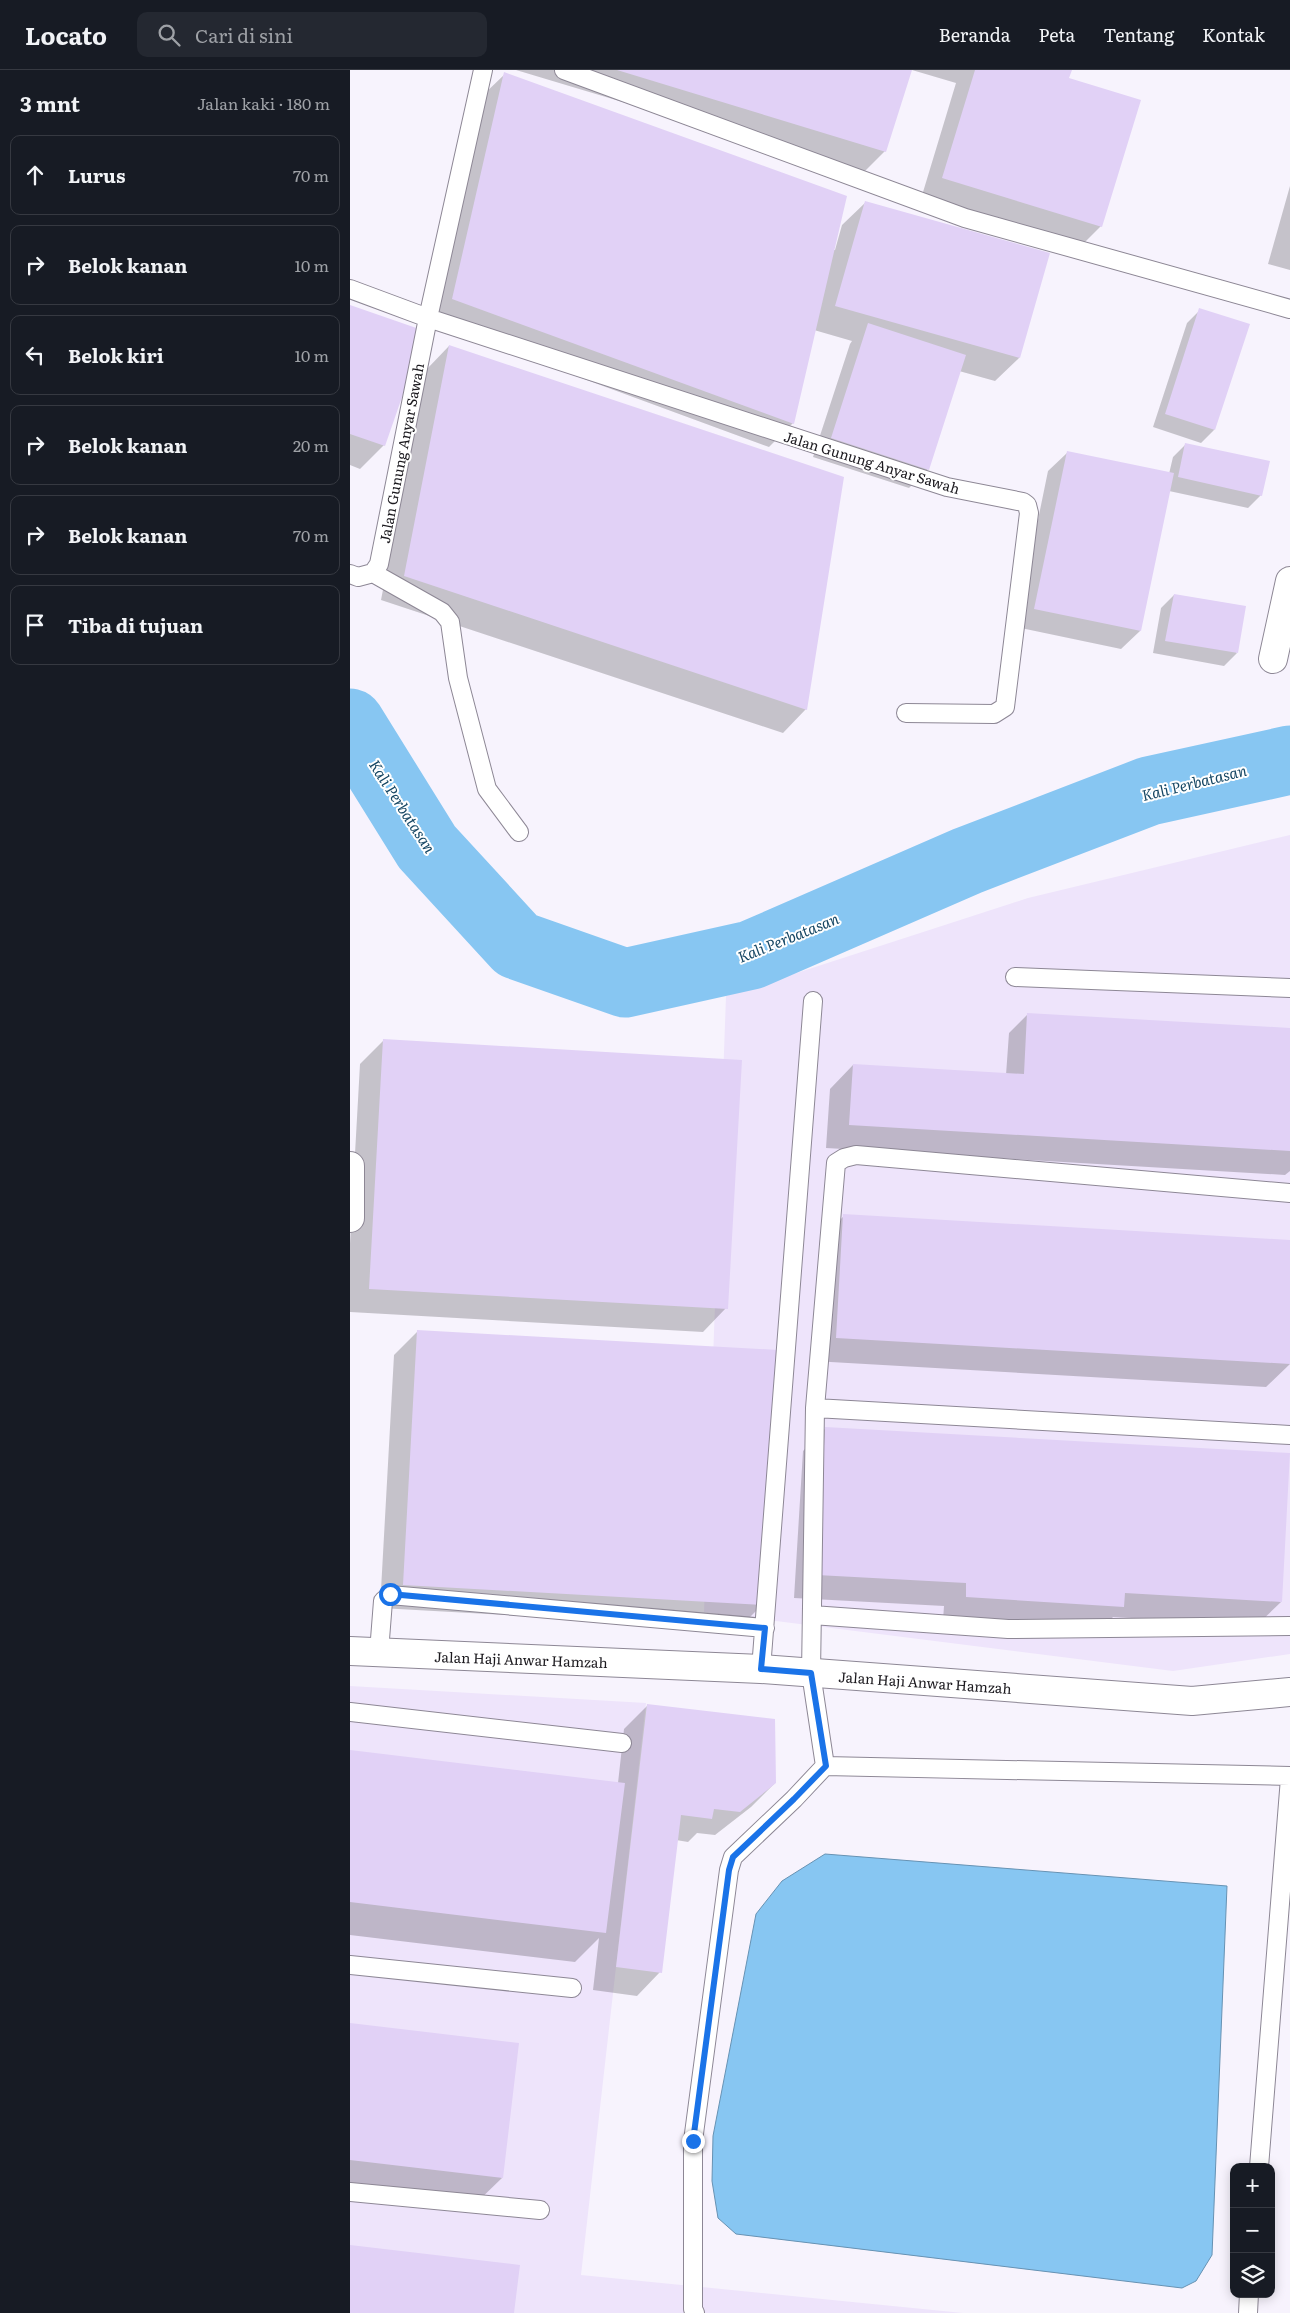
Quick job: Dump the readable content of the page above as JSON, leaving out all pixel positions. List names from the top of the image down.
{
  "streets": {
    "street": ["Jalan Haji Anwar Hamzah"],
    "lane": ["Jalan Gunung Anyar Sawah"]
  },
  "water": ["Kali Perbatasan"],
  "page": {
    "header": "Locato",
    "search": "Cari di sini",
    "nav": [
      "Beranda",
      "Peta",
      "Tentang",
      "Kontak"
    ],
    "heading": ["3 mnt", "Jalan kaki · 180 m"],
    "list": [
      ["Lurus", "70 m"],
      ["Belok kanan", "10 m"],
      ["Belok kiri", "10 m"],
      ["Belok kanan", "20 m"],
      ["Belok kanan", "70 m"],
      "Tiba di tujuan"
    ],
    "map_buttons": ["+", "−"]
  }
}
